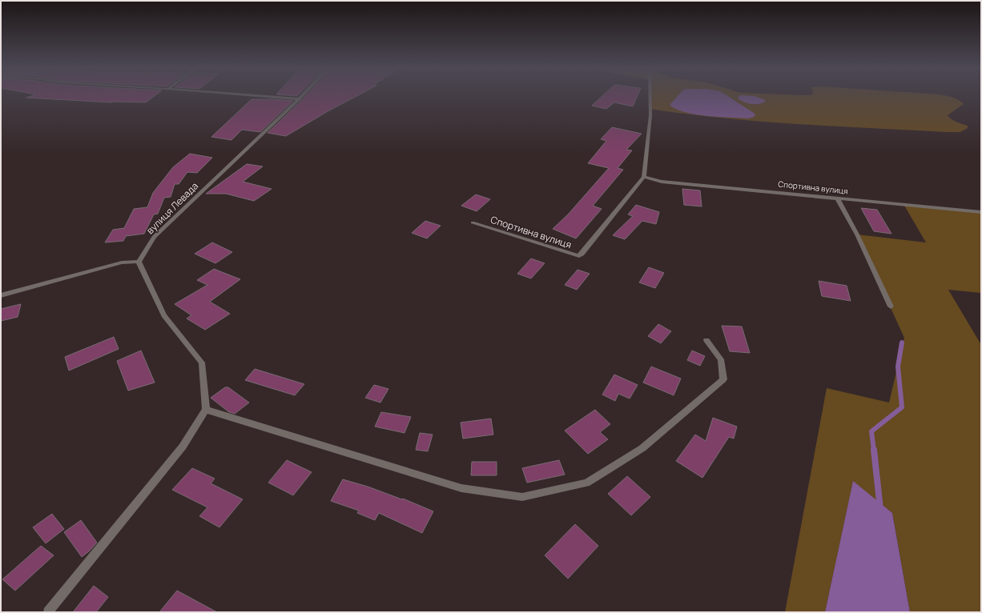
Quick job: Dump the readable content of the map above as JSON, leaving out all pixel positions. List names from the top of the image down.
{
  "streets": {
    "street": ["Спортивна вулиця", "вулиця Левада"]
  }
}
